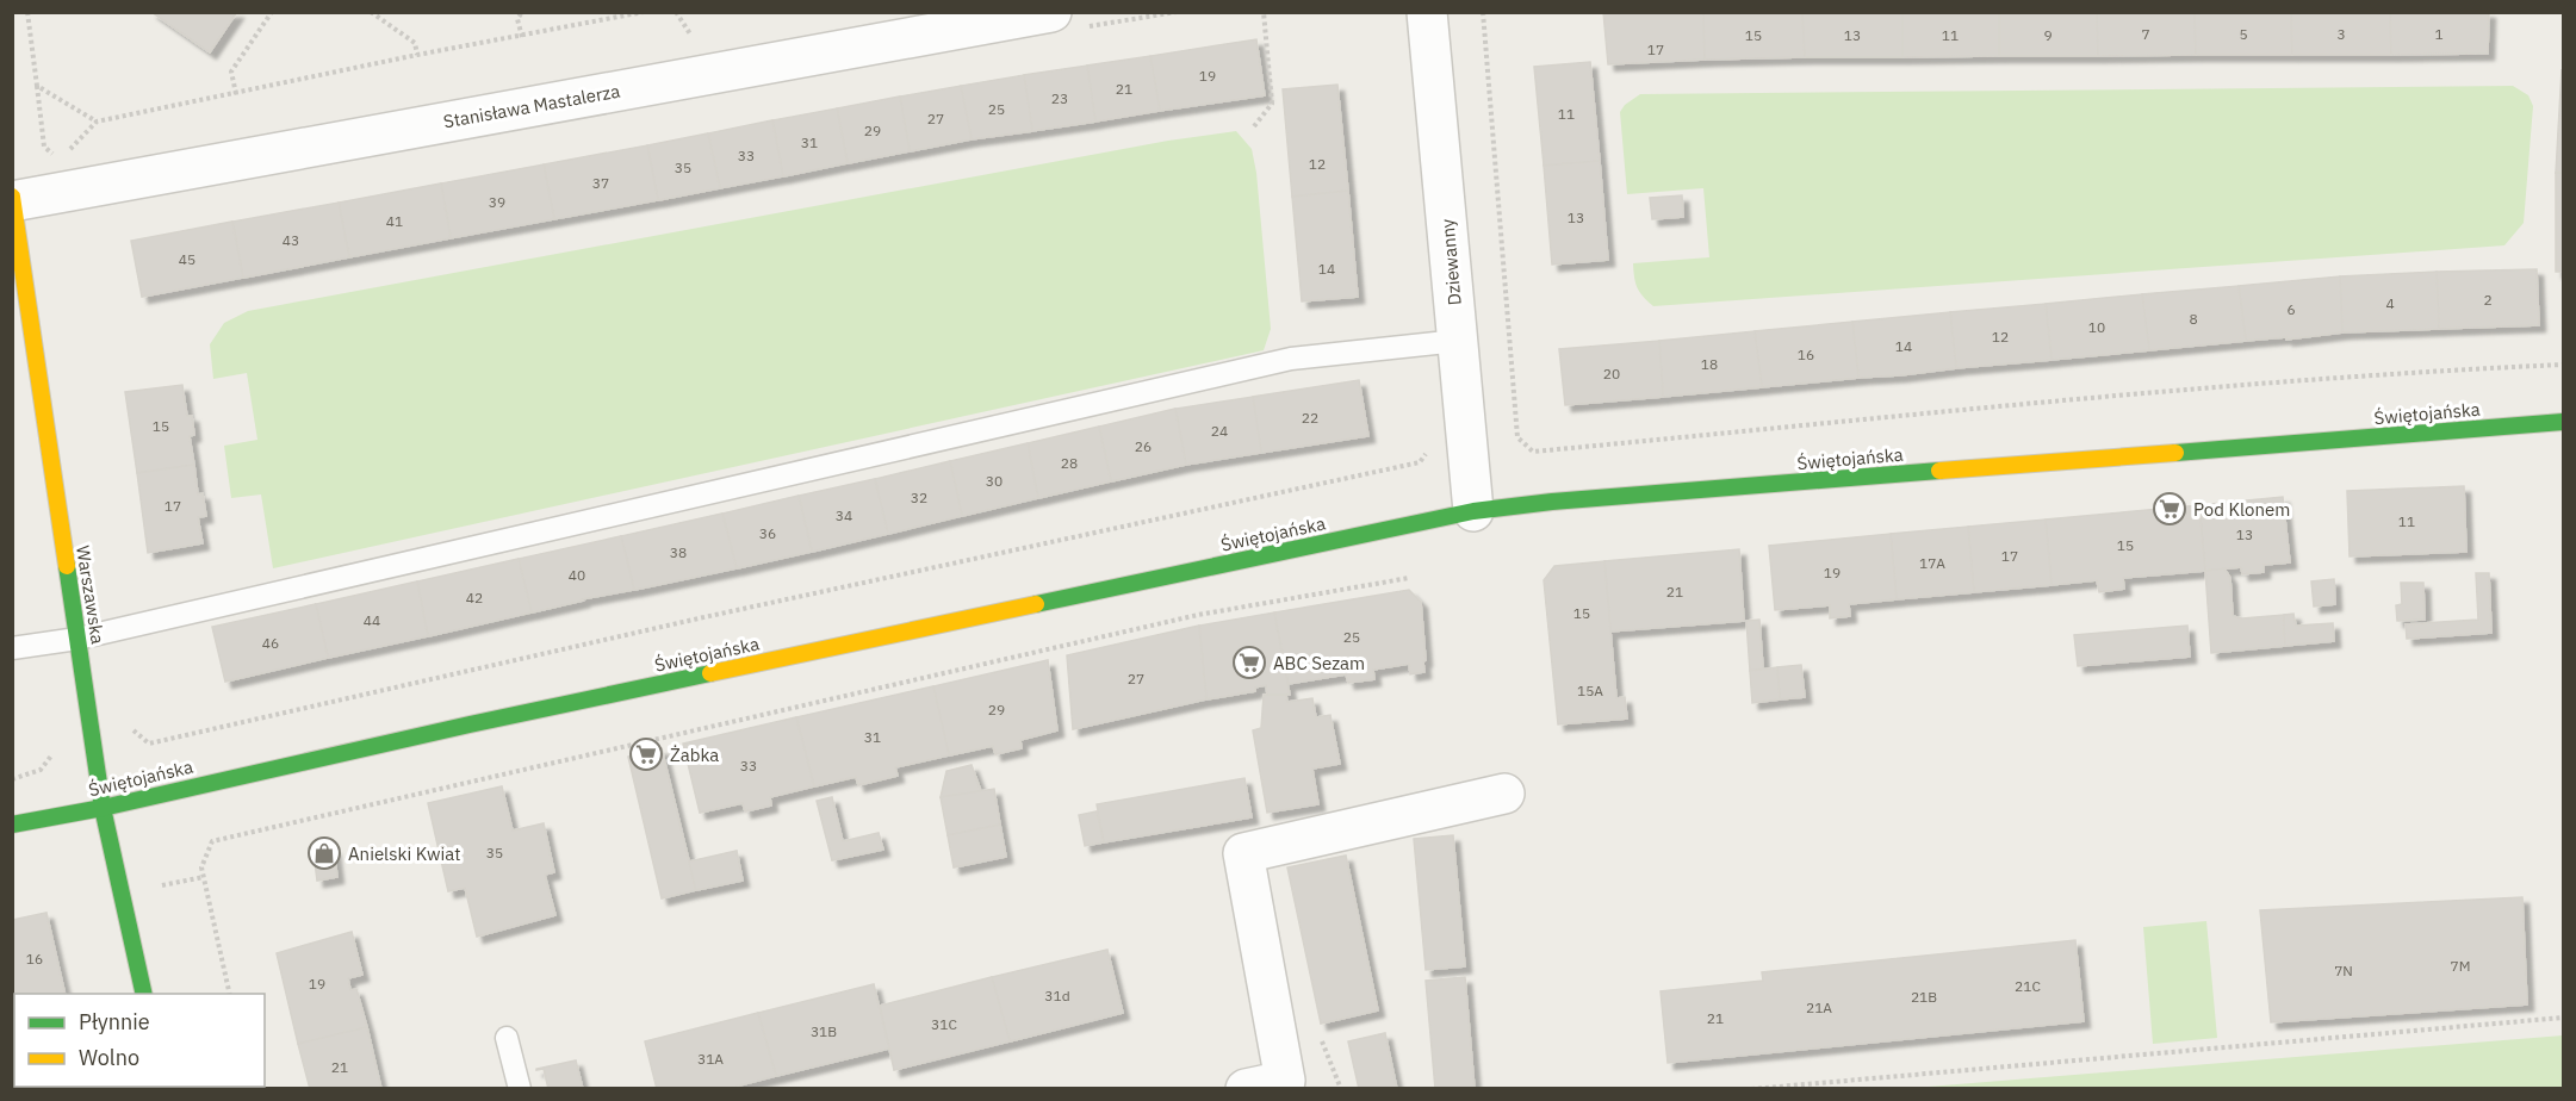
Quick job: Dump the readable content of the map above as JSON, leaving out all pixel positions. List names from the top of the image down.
{
  "streets": {
    "street": [
      "Stanisława Mastalerza",
      "Dziewanny",
      "Świętojańska",
      "Warszawska"
    ]
  },
  "crossings": [
    ["Stanisława Mastalerza", "Warszawska"],
    ["Dziewanny", "Świętojańska"],
    ["Świętojańska", "Warszawska"]
  ],
  "places": {
    "supermarket": ["Pod Klonem", "ABC Sezam", "Żabka"],
    "shop": ["Anielski Kwiat"]
  },
  "house_numbers": [
    "7",
    "5",
    "3",
    "1",
    "15",
    "13",
    "11",
    "9",
    "17",
    "19",
    "21",
    "23",
    "25",
    "11",
    "27",
    "29",
    "31",
    "33",
    "12",
    "35",
    "37",
    "39",
    "13",
    "41",
    "43",
    "45",
    "14",
    "2",
    "4",
    "6",
    "8",
    "10",
    "12",
    "14",
    "16",
    "18",
    "20",
    "22",
    "15",
    "24",
    "26",
    "28",
    "30",
    "32",
    "17",
    "34",
    "11",
    "36",
    "13",
    "15",
    "38",
    "17",
    "17A",
    "19",
    "40",
    "21",
    "42",
    "15",
    "44",
    "25",
    "46",
    "27",
    "15A",
    "29",
    "31",
    "33",
    "35",
    "16",
    "7M",
    "7N",
    "19",
    "21C",
    "31d",
    "21B",
    "21A",
    "21",
    "31C",
    "31B",
    "31A",
    "21"
  ],
  "legend": ["Płynnie", "Wolno"]
}
